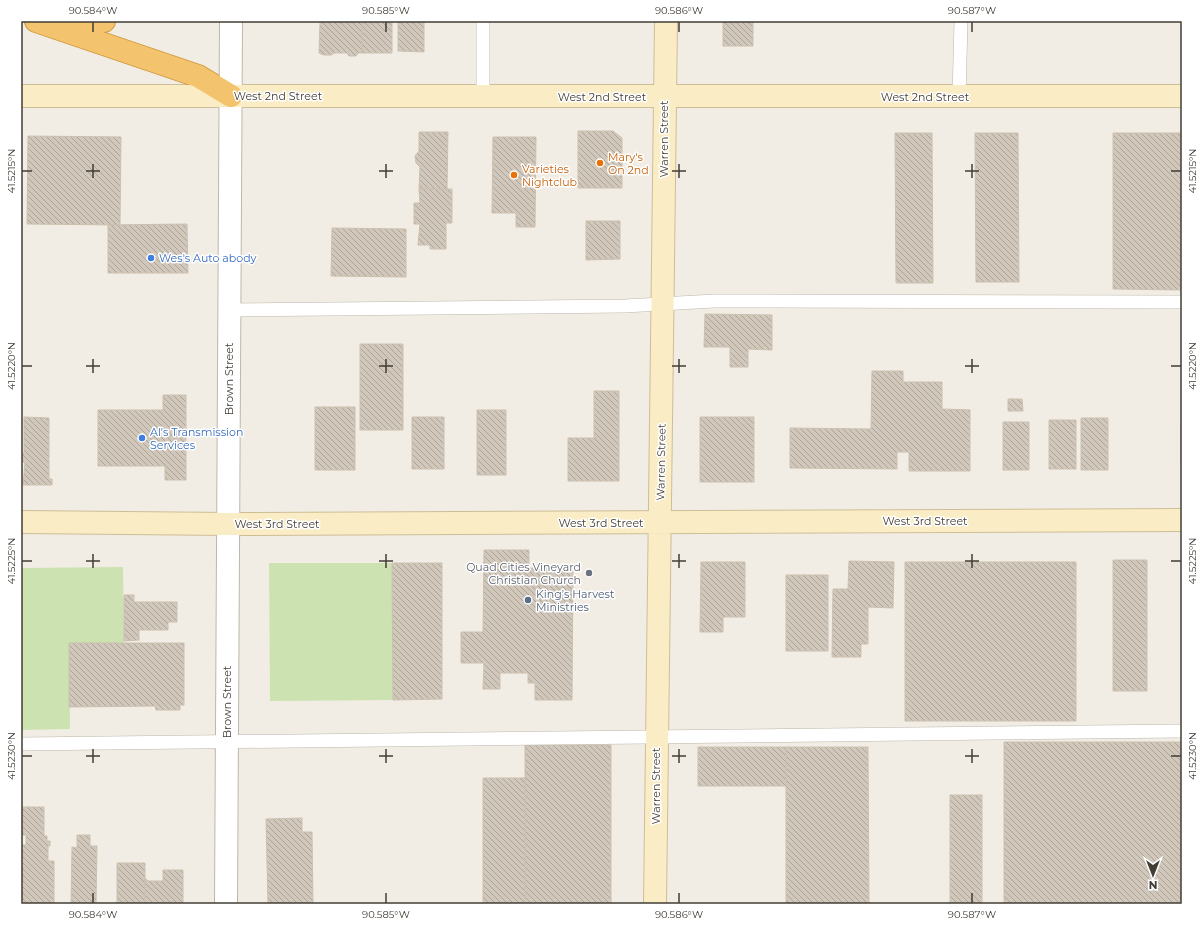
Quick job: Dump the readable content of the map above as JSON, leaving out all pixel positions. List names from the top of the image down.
{
  "streets": {
    "street": [
      "West 2nd Street",
      "Warren Street",
      "Brown Street",
      "West 3rd Street"
    ]
  },
  "crossings": [
    ["West 2nd Street", "Warren Street"],
    ["West 2nd Street", "Brown Street"],
    ["Warren Street", "West 3rd Street"],
    ["Brown Street", "West 3rd Street"]
  ],
  "places": [
    "Mary's On 2nd",
    "Varieties Nightclub",
    "Wes's Auto abody",
    "Al's Transmission Services",
    "Quad Cities Vineyard Christian Church",
    "King’s Harvest Ministries"
  ],
  "north": "bottom",
  "coordinates": [
    "90.584°W",
    "90.585°W",
    "90.586°W",
    "90.587°W",
    "41.5215°N",
    "41.5220°N",
    "41.5225°N",
    "41.5230°N"
  ]
}
